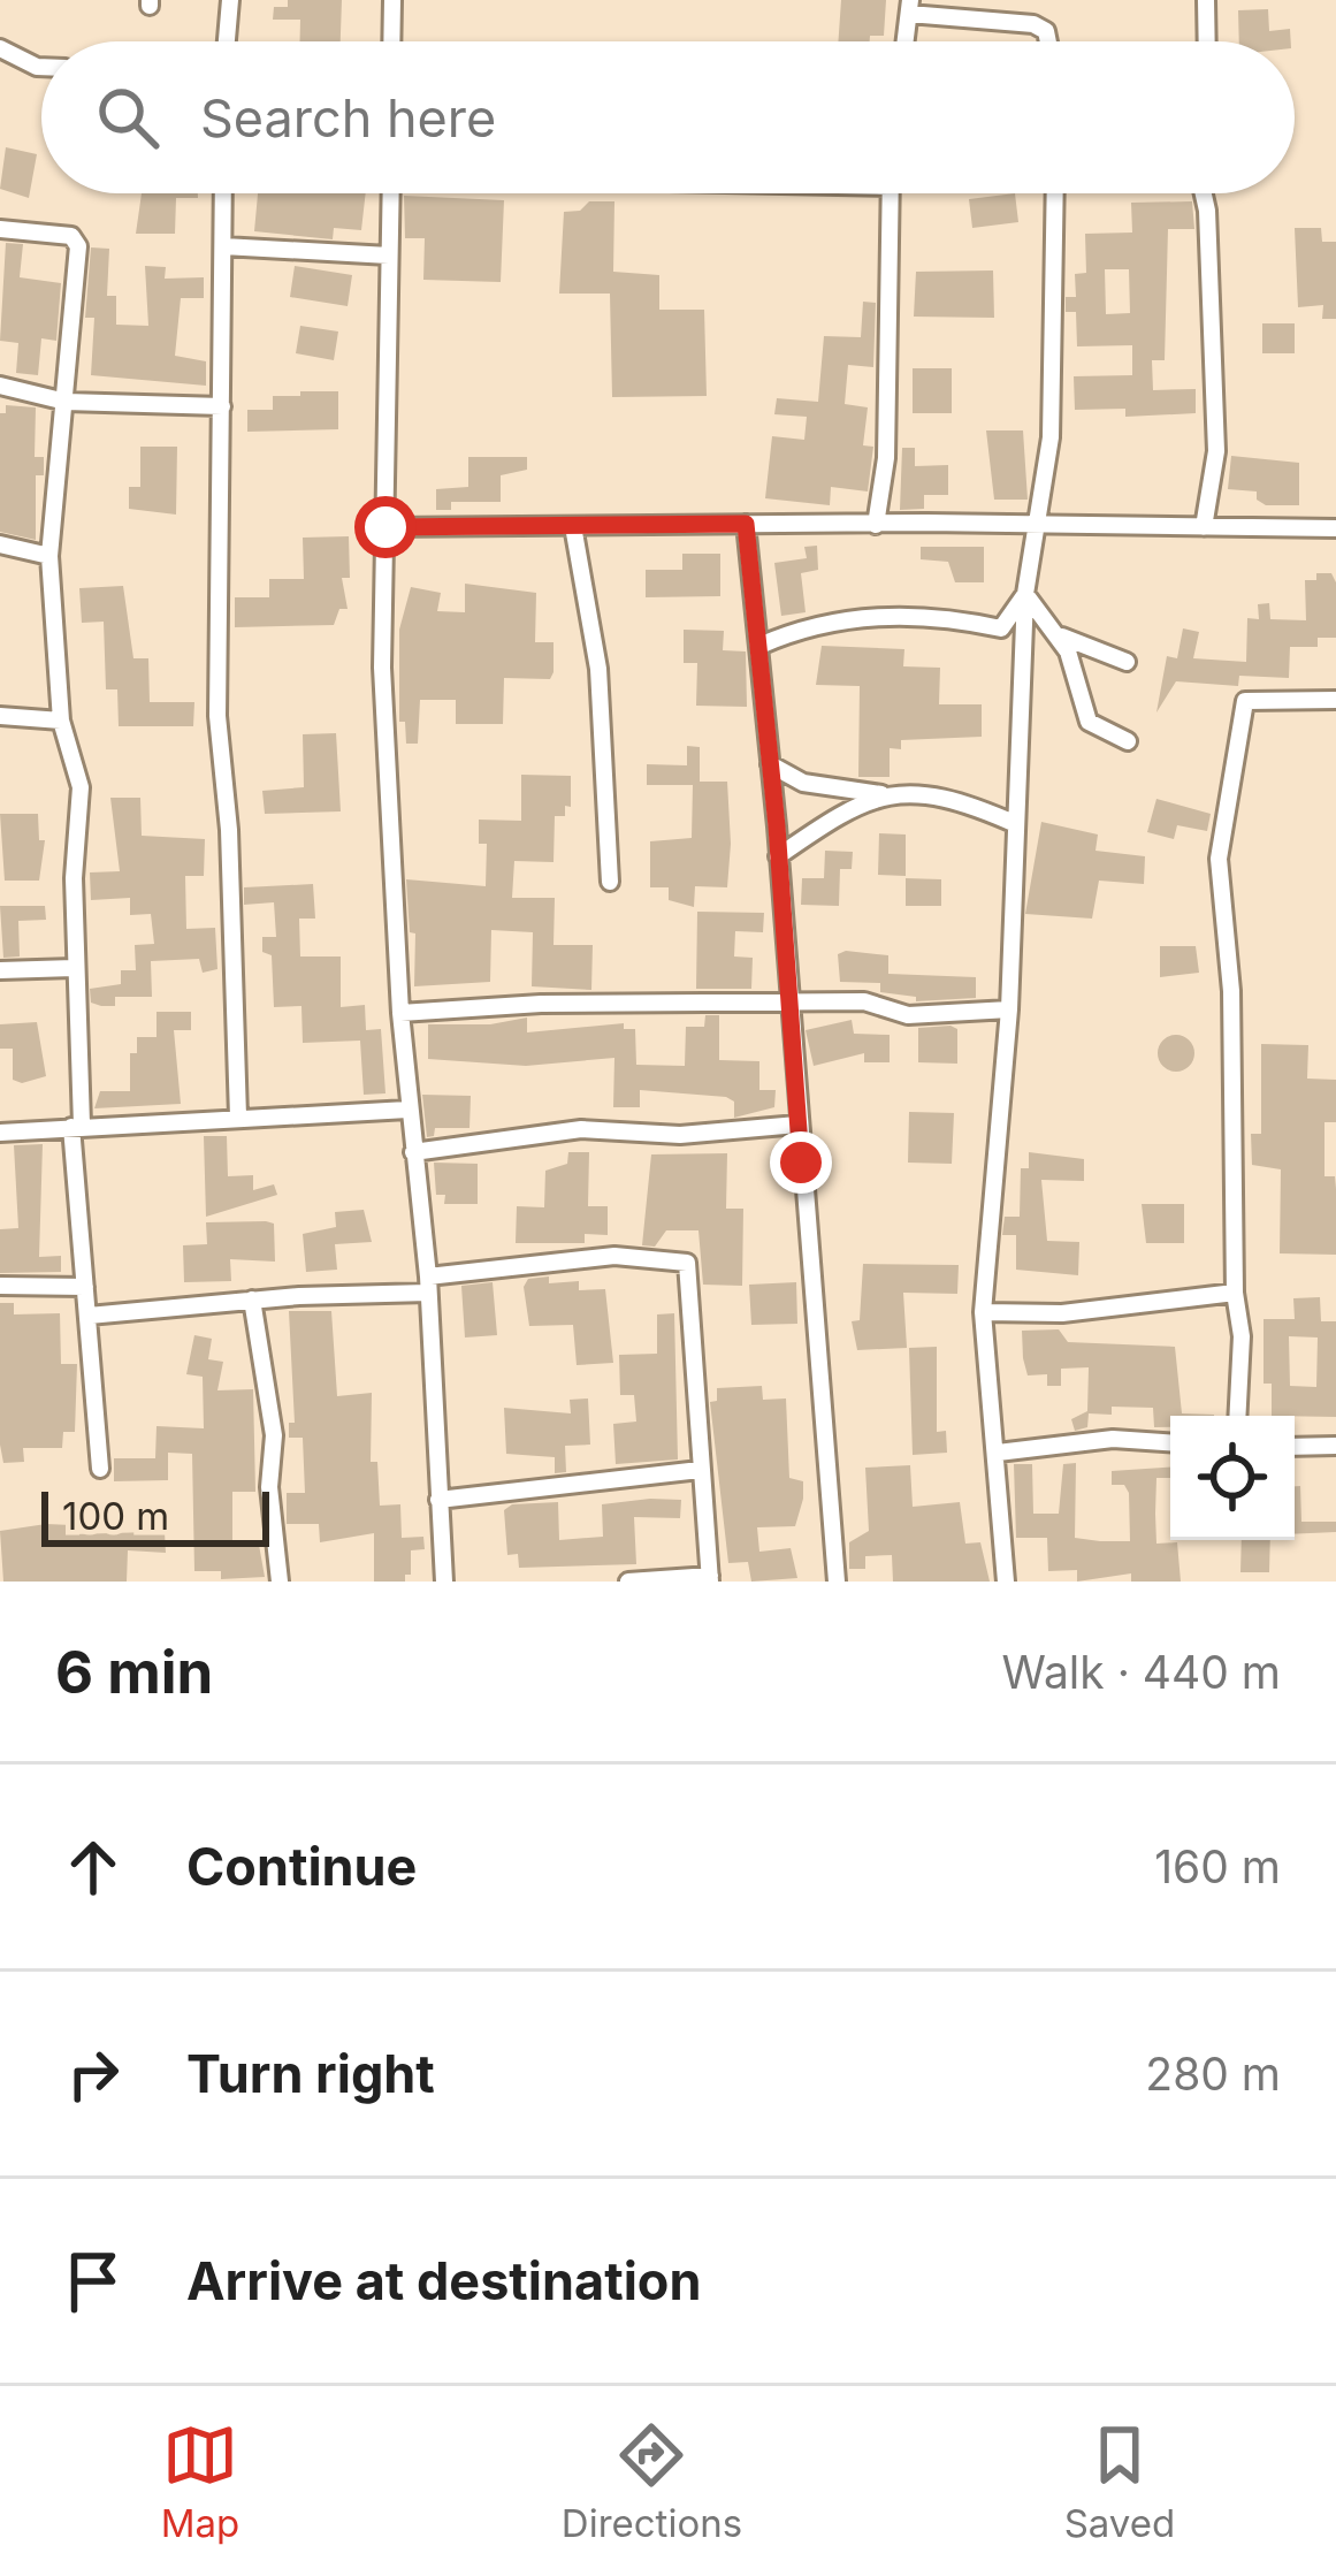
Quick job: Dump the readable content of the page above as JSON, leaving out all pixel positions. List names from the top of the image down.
{
  "scale_bar": "100 m",
  "page": {
    "search": "Search here",
    "scale": "100 m",
    "heading": ["6 min", "Walk · 440 m"],
    "list": [
      ["Continue", "160 m"],
      ["Turn right", "280 m"],
      "Arrive at destination"
    ],
    "nav": ["Map", "Directions", "Saved"]
  }
}
